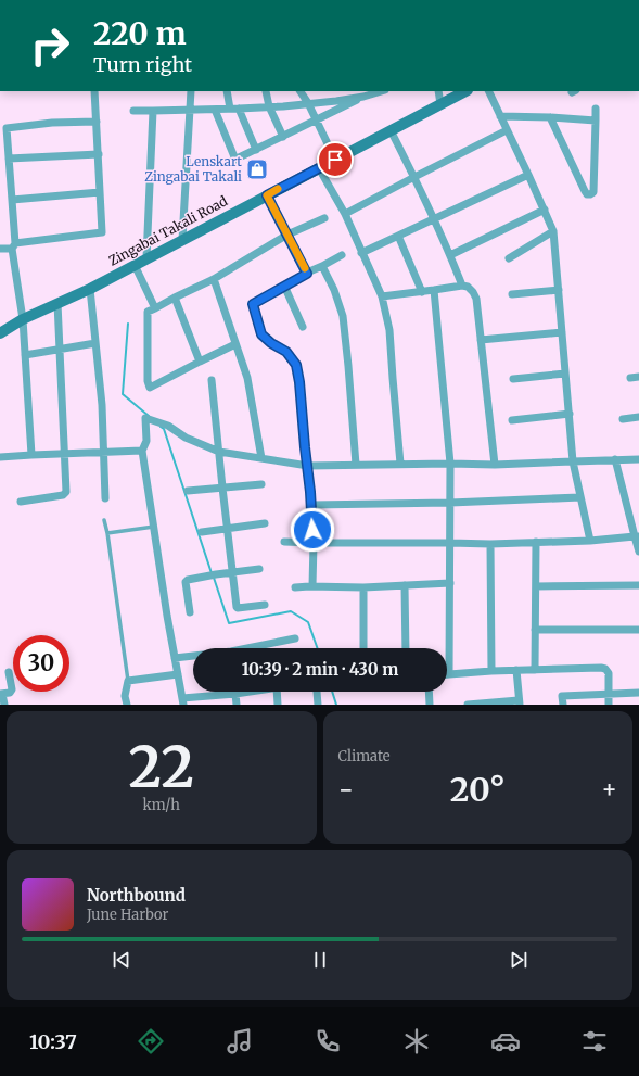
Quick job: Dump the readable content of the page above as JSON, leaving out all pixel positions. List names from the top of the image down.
{
  "streets": {
    "street": ["Zingabai Takali Road"]
  },
  "places": {
    "shop": ["Lenskart Zingabai Takali"]
  },
  "page": {
    "turn": ["220 m", "Turn right"],
    "limit": "30",
    "trip": "10:39 · 2 min · 430 m",
    "tile": [
      ["22", "km/h"],
      "Climate"
    ],
    "heat": ["−", "20°", "+"],
    "song": ["Northbound", "June Harbor"],
    "tabs": "10:37"
  }
}
